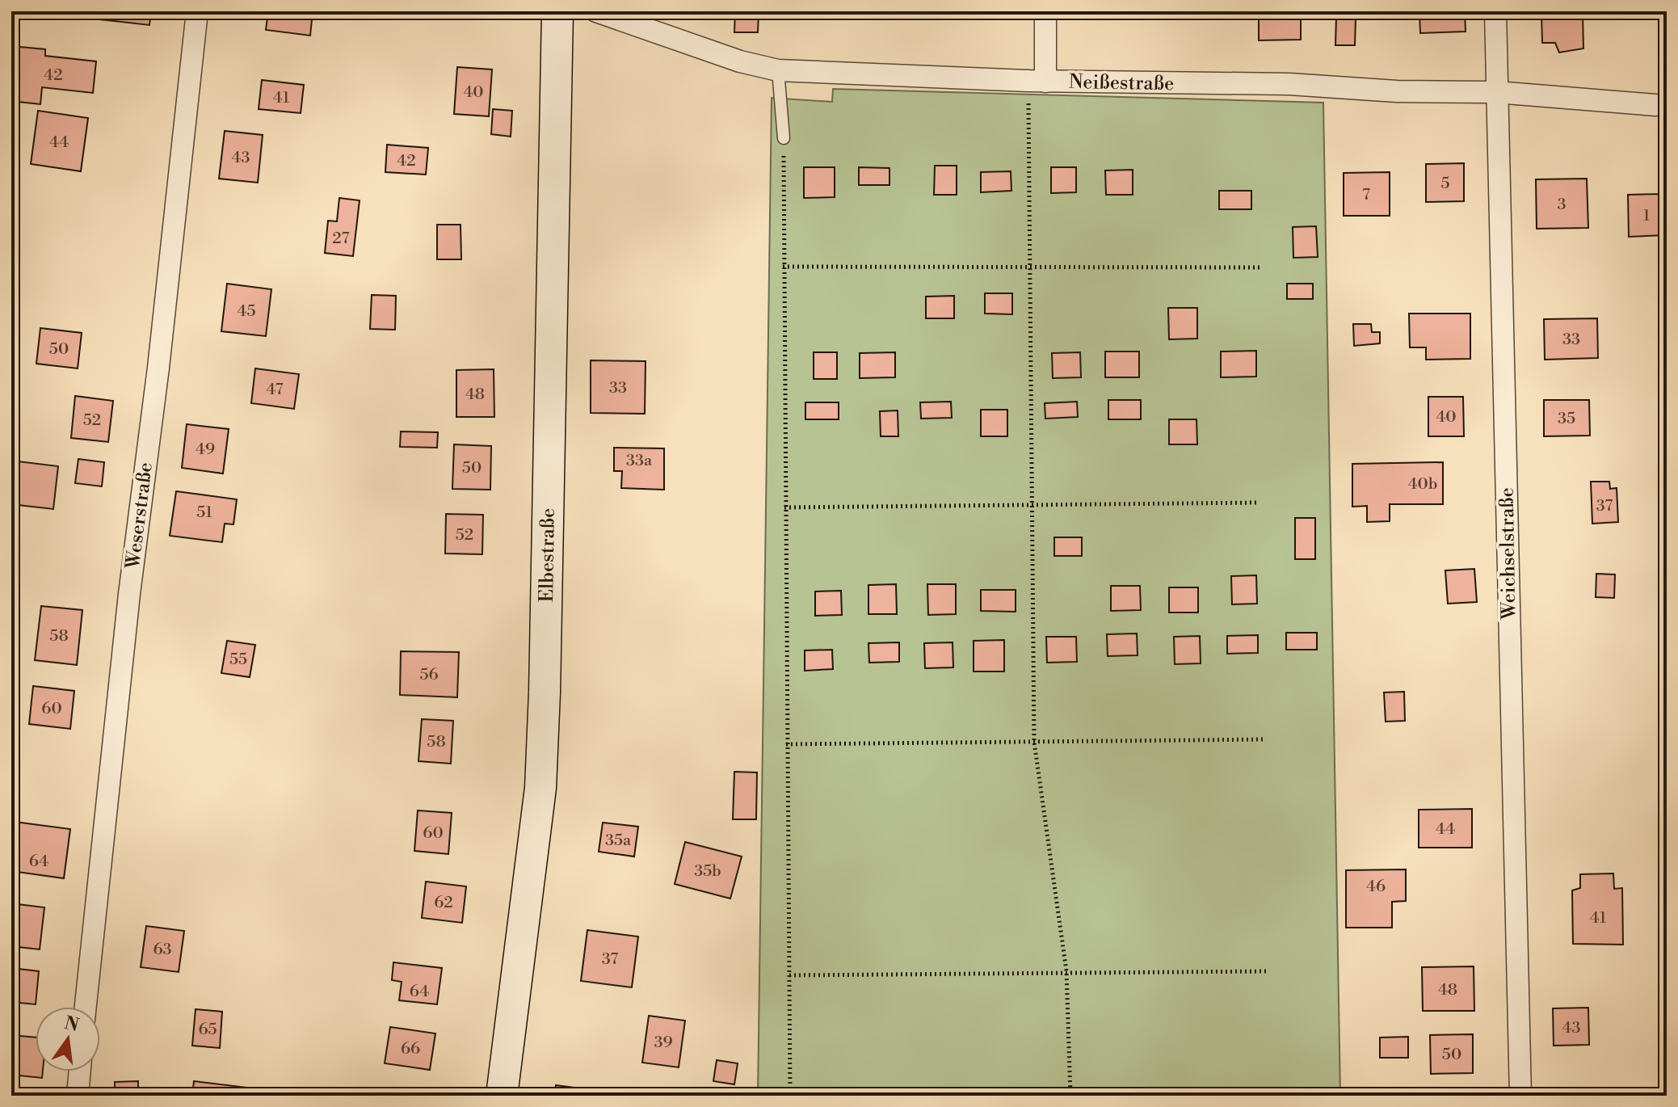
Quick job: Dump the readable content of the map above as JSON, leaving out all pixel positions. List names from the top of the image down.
{
  "streets": {
    "street": [
      "Neißestraße",
      "Weserstraße",
      "Weichselstraße",
      "Elbestraße"
    ]
  },
  "crossings": [
    ["Neißestraße", "Weichselstraße"]
  ],
  "house_numbers": [
    "42",
    "40",
    "41",
    "44",
    "43",
    "42",
    "5",
    "7",
    "3",
    "1",
    "27",
    "45",
    "33",
    "50",
    "33",
    "47",
    "48",
    "40",
    "35",
    "52",
    "49",
    "33a",
    "50",
    "40b",
    "37",
    "51",
    "52",
    "58",
    "55",
    "56",
    "60",
    "58",
    "44",
    "60",
    "35a",
    "64",
    "35b",
    "46",
    "62",
    "41",
    "63",
    "37",
    "48",
    "64",
    "43",
    "65",
    "39",
    "66",
    "50"
  ],
  "north": "top"
}
